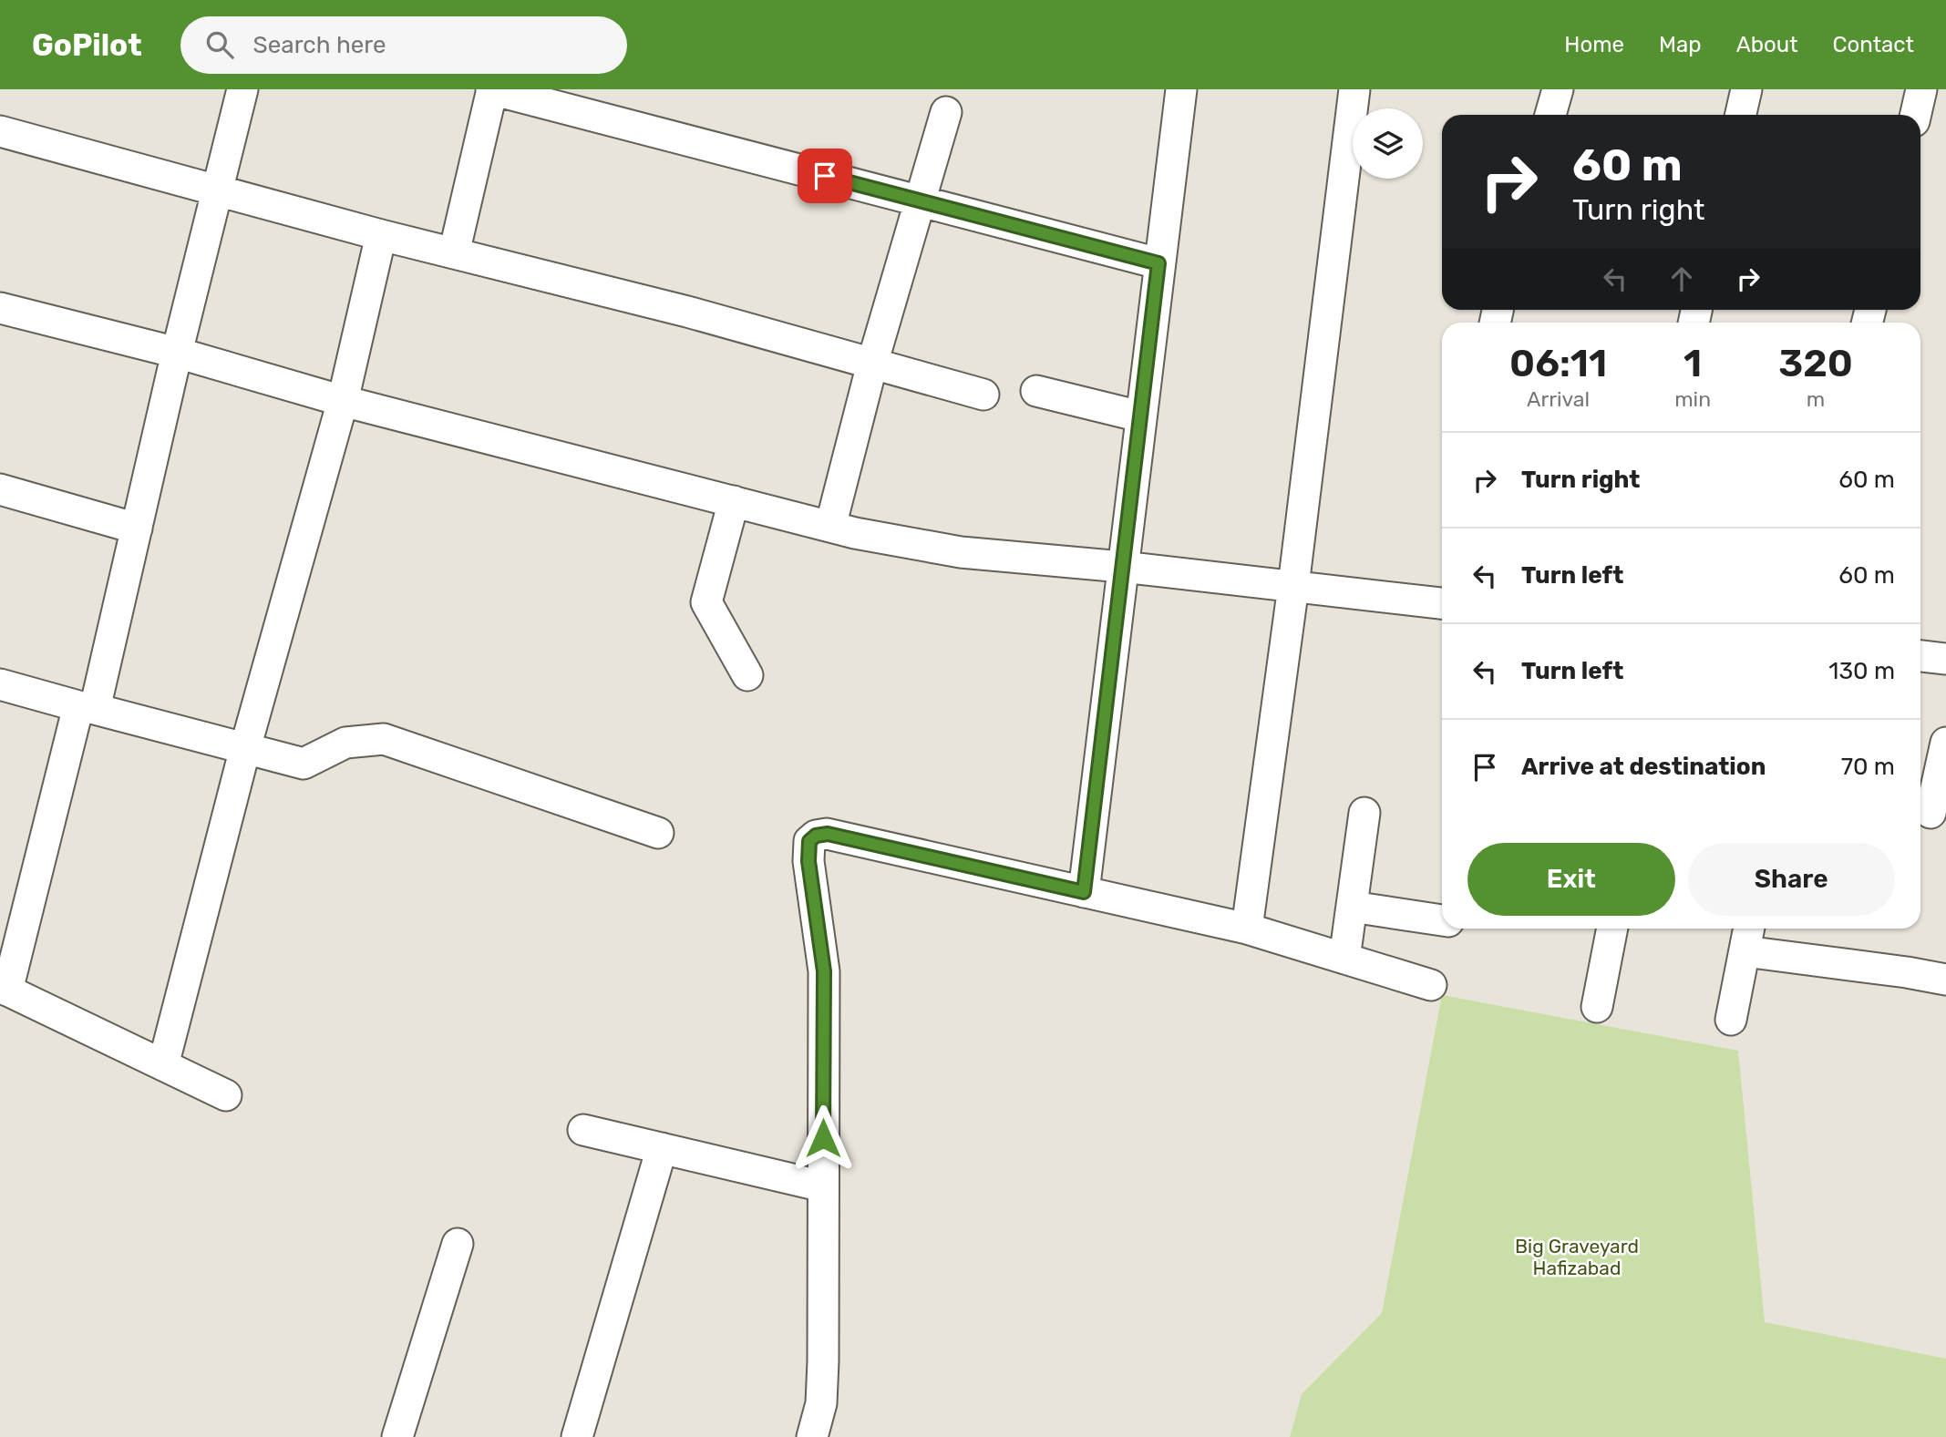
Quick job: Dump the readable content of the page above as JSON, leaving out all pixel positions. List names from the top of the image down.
{
  "parks": ["Big Graveyard Hafizabad"],
  "page": {
    "header": "GoPilot",
    "search": "Search here",
    "nav": [
      "Home",
      "Map",
      "About",
      "Contact"
    ],
    "turn": ["60 m", "Turn right"],
    "eta": [
      "06:11",
      "Arrival",
      "1",
      "min",
      "320",
      "m"
    ],
    "list": [
      {
        "name": "Turn right",
        "value": "60 m"
      },
      {
        "name": "Turn left",
        "value": "60 m"
      },
      {
        "name": "Turn left",
        "value": "130 m"
      },
      {
        "name": "Arrive at destination",
        "value": "70 m"
      }
    ],
    "buttons": ["Exit", "Share"]
  }
}
